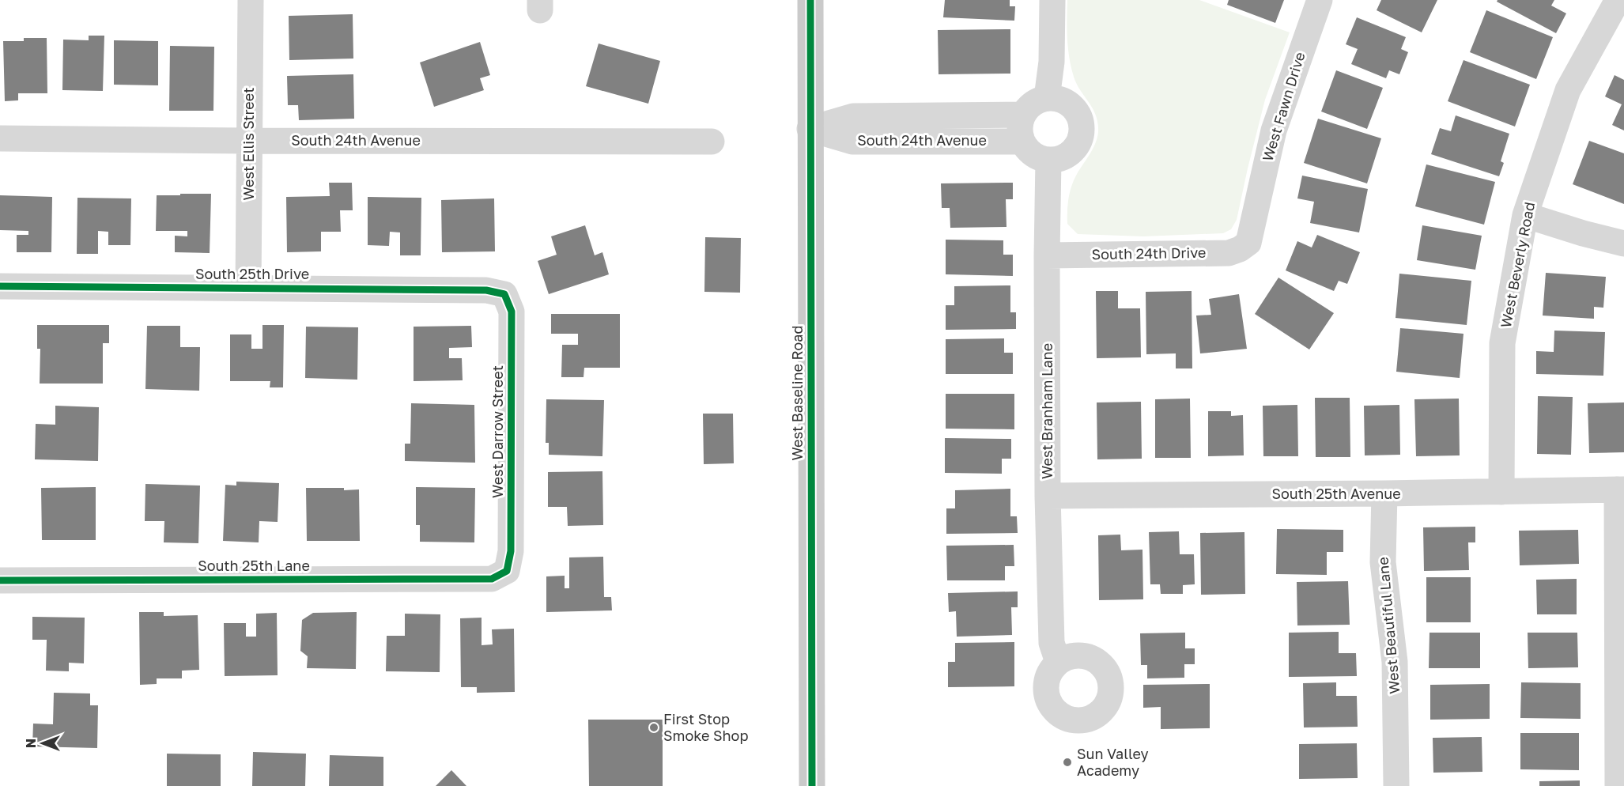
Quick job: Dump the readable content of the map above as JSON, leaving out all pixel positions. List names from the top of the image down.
{
  "streets": {
    "main road": ["West Baseline Road"],
    "street": [
      "West Fawn Drive",
      "South 24th Avenue",
      "West Ellis Street",
      "South 24th Drive",
      "West Beverly Road",
      "South 25th Drive",
      "West Branham Lane",
      "West Darrow Street",
      "South 25th Avenue",
      "South 25th Lane",
      "West Beautiful Lane"
    ]
  },
  "crossings": [
    ["West Fawn Drive", "South 24th Drive"],
    ["South 24th Avenue", "West Ellis Street"],
    ["South 24th Avenue", "West Baseline Road"],
    ["South 24th Avenue", "West Branham Lane"],
    ["West Ellis Street", "South 25th Drive"],
    ["South 24th Drive", "West Branham Lane"],
    ["West Beverly Road", "South 25th Avenue"],
    ["South 25th Drive", "West Darrow Street"],
    ["West Branham Lane", "South 25th Avenue"],
    ["West Darrow Street", "South 25th Lane"],
    ["South 25th Avenue", "West Beautiful Lane"]
  ],
  "places": ["First Stop Smoke Shop", "Sun Valley Academy"],
  "north": "left"
}
